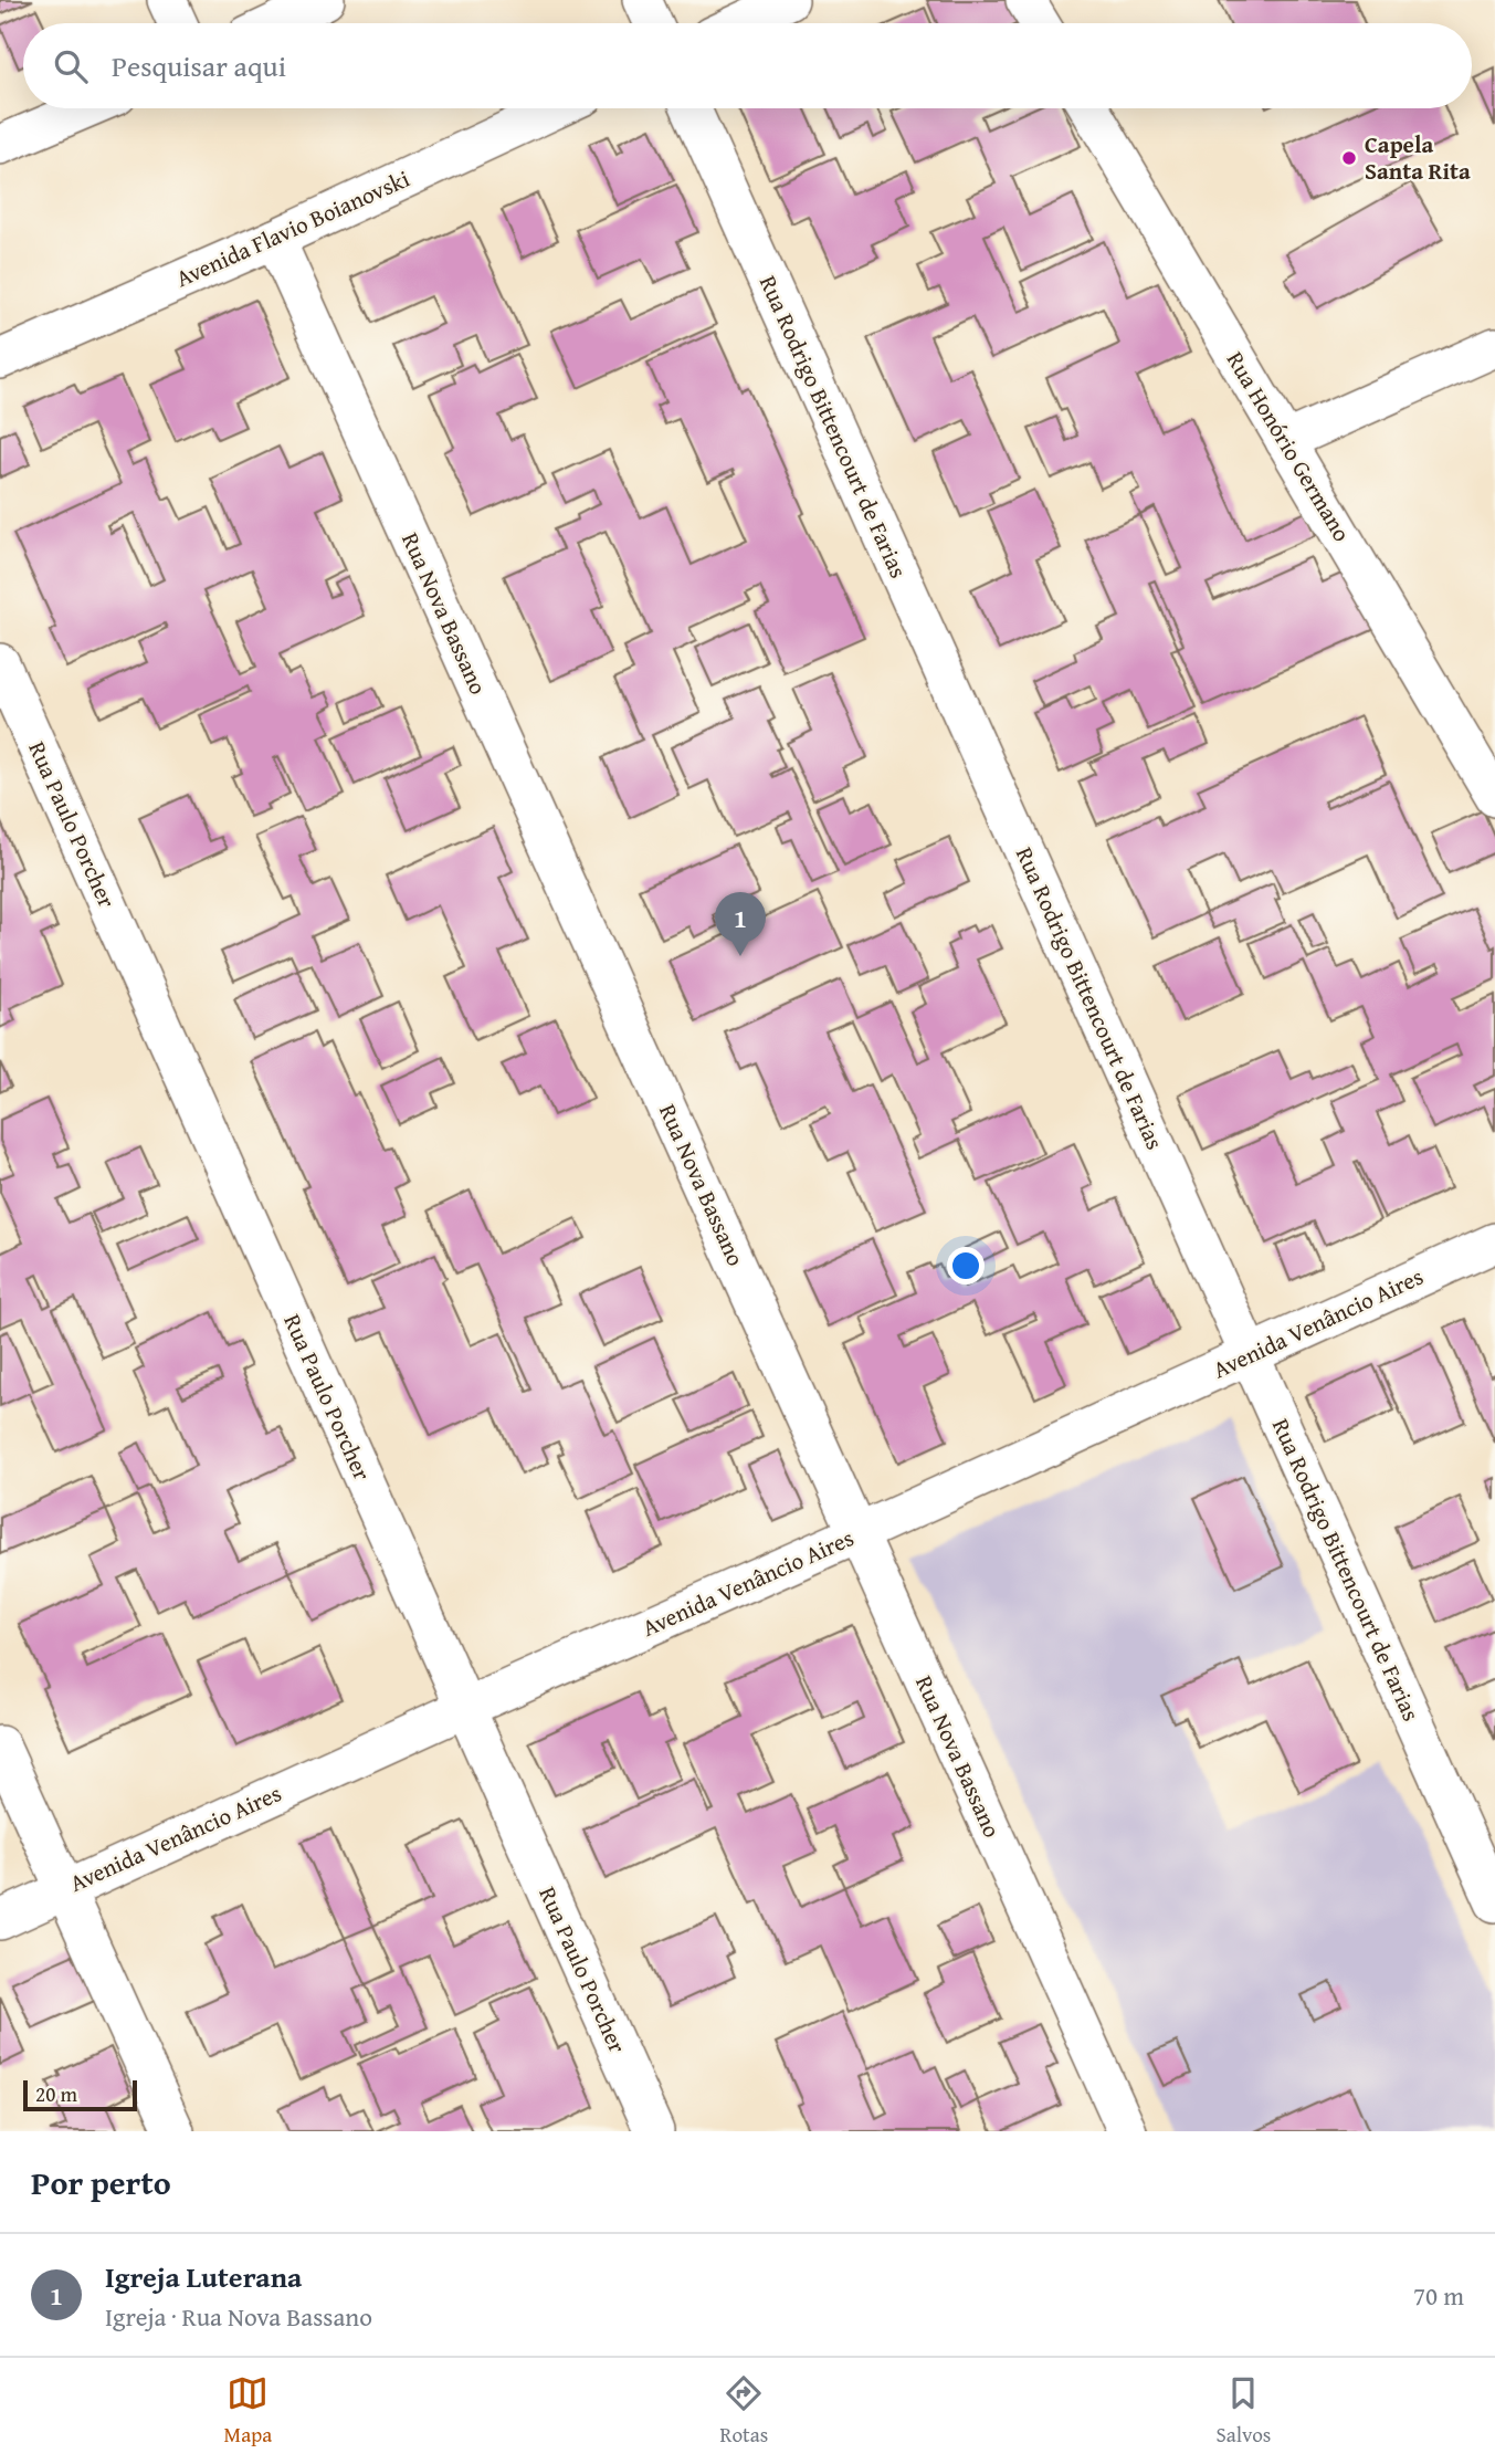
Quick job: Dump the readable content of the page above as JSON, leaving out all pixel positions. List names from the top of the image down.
{
  "streets": {
    "street": [
      "Avenida Flavio Boianovski",
      "Rua Rodrigo Bittencourt de Farias",
      "Rua Honório Germano",
      "Rua Nova Bassano",
      "Rua Paulo Porcher",
      "Avenida Venâncio Aires"
    ]
  },
  "crossings": [
    ["Avenida Flavio Boianovski", "Rua Nova Bassano"],
    ["Rua Rodrigo Bittencourt de Farias", "Avenida Venâncio Aires"],
    ["Rua Nova Bassano", "Avenida Venâncio Aires"],
    ["Rua Paulo Porcher", "Avenida Venâncio Aires"]
  ],
  "places": ["Capela Santa Rita"],
  "scale_bar": "20 m",
  "page": {
    "search": "Pesquisar aqui",
    "pins": "1",
    "scale": "20 m",
    "heading": "Por perto",
    "list": [
      {
        "mark": "1",
        "name": "Igreja Luterana",
        "note": "Igreja · Rua Nova Bassano",
        "value": "70 m"
      }
    ],
    "nav": ["Mapa", "Rotas", "Salvos"]
  }
}
